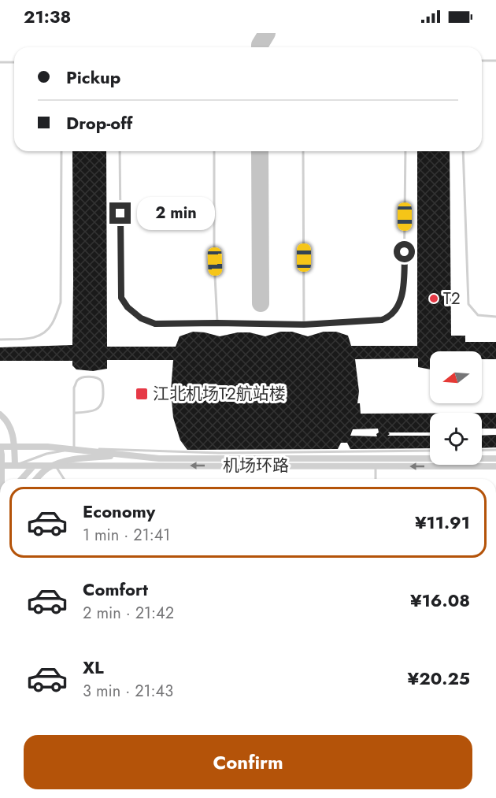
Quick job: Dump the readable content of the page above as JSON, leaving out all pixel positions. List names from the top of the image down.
{
  "streets": {
    "street": ["机场环路"]
  },
  "places": {
    "other": ["T2"],
    "transit": ["江北机场T2航站楼"]
  },
  "north": "left",
  "page": {
    "status": "21:38",
    "banner": ["Pickup", "Drop-off"],
    "bubble": "2 min",
    "list": [
      {
        "name": "Economy",
        "note": "1 min · 21:41",
        "value": "¥11.91"
      },
      {
        "name": "Comfort",
        "note": "2 min · 21:42",
        "value": "¥16.08"
      },
      {
        "name": "XL",
        "note": "3 min · 21:43",
        "value": "¥20.25"
      }
    ],
    "buttons": "Confirm"
  }
}
